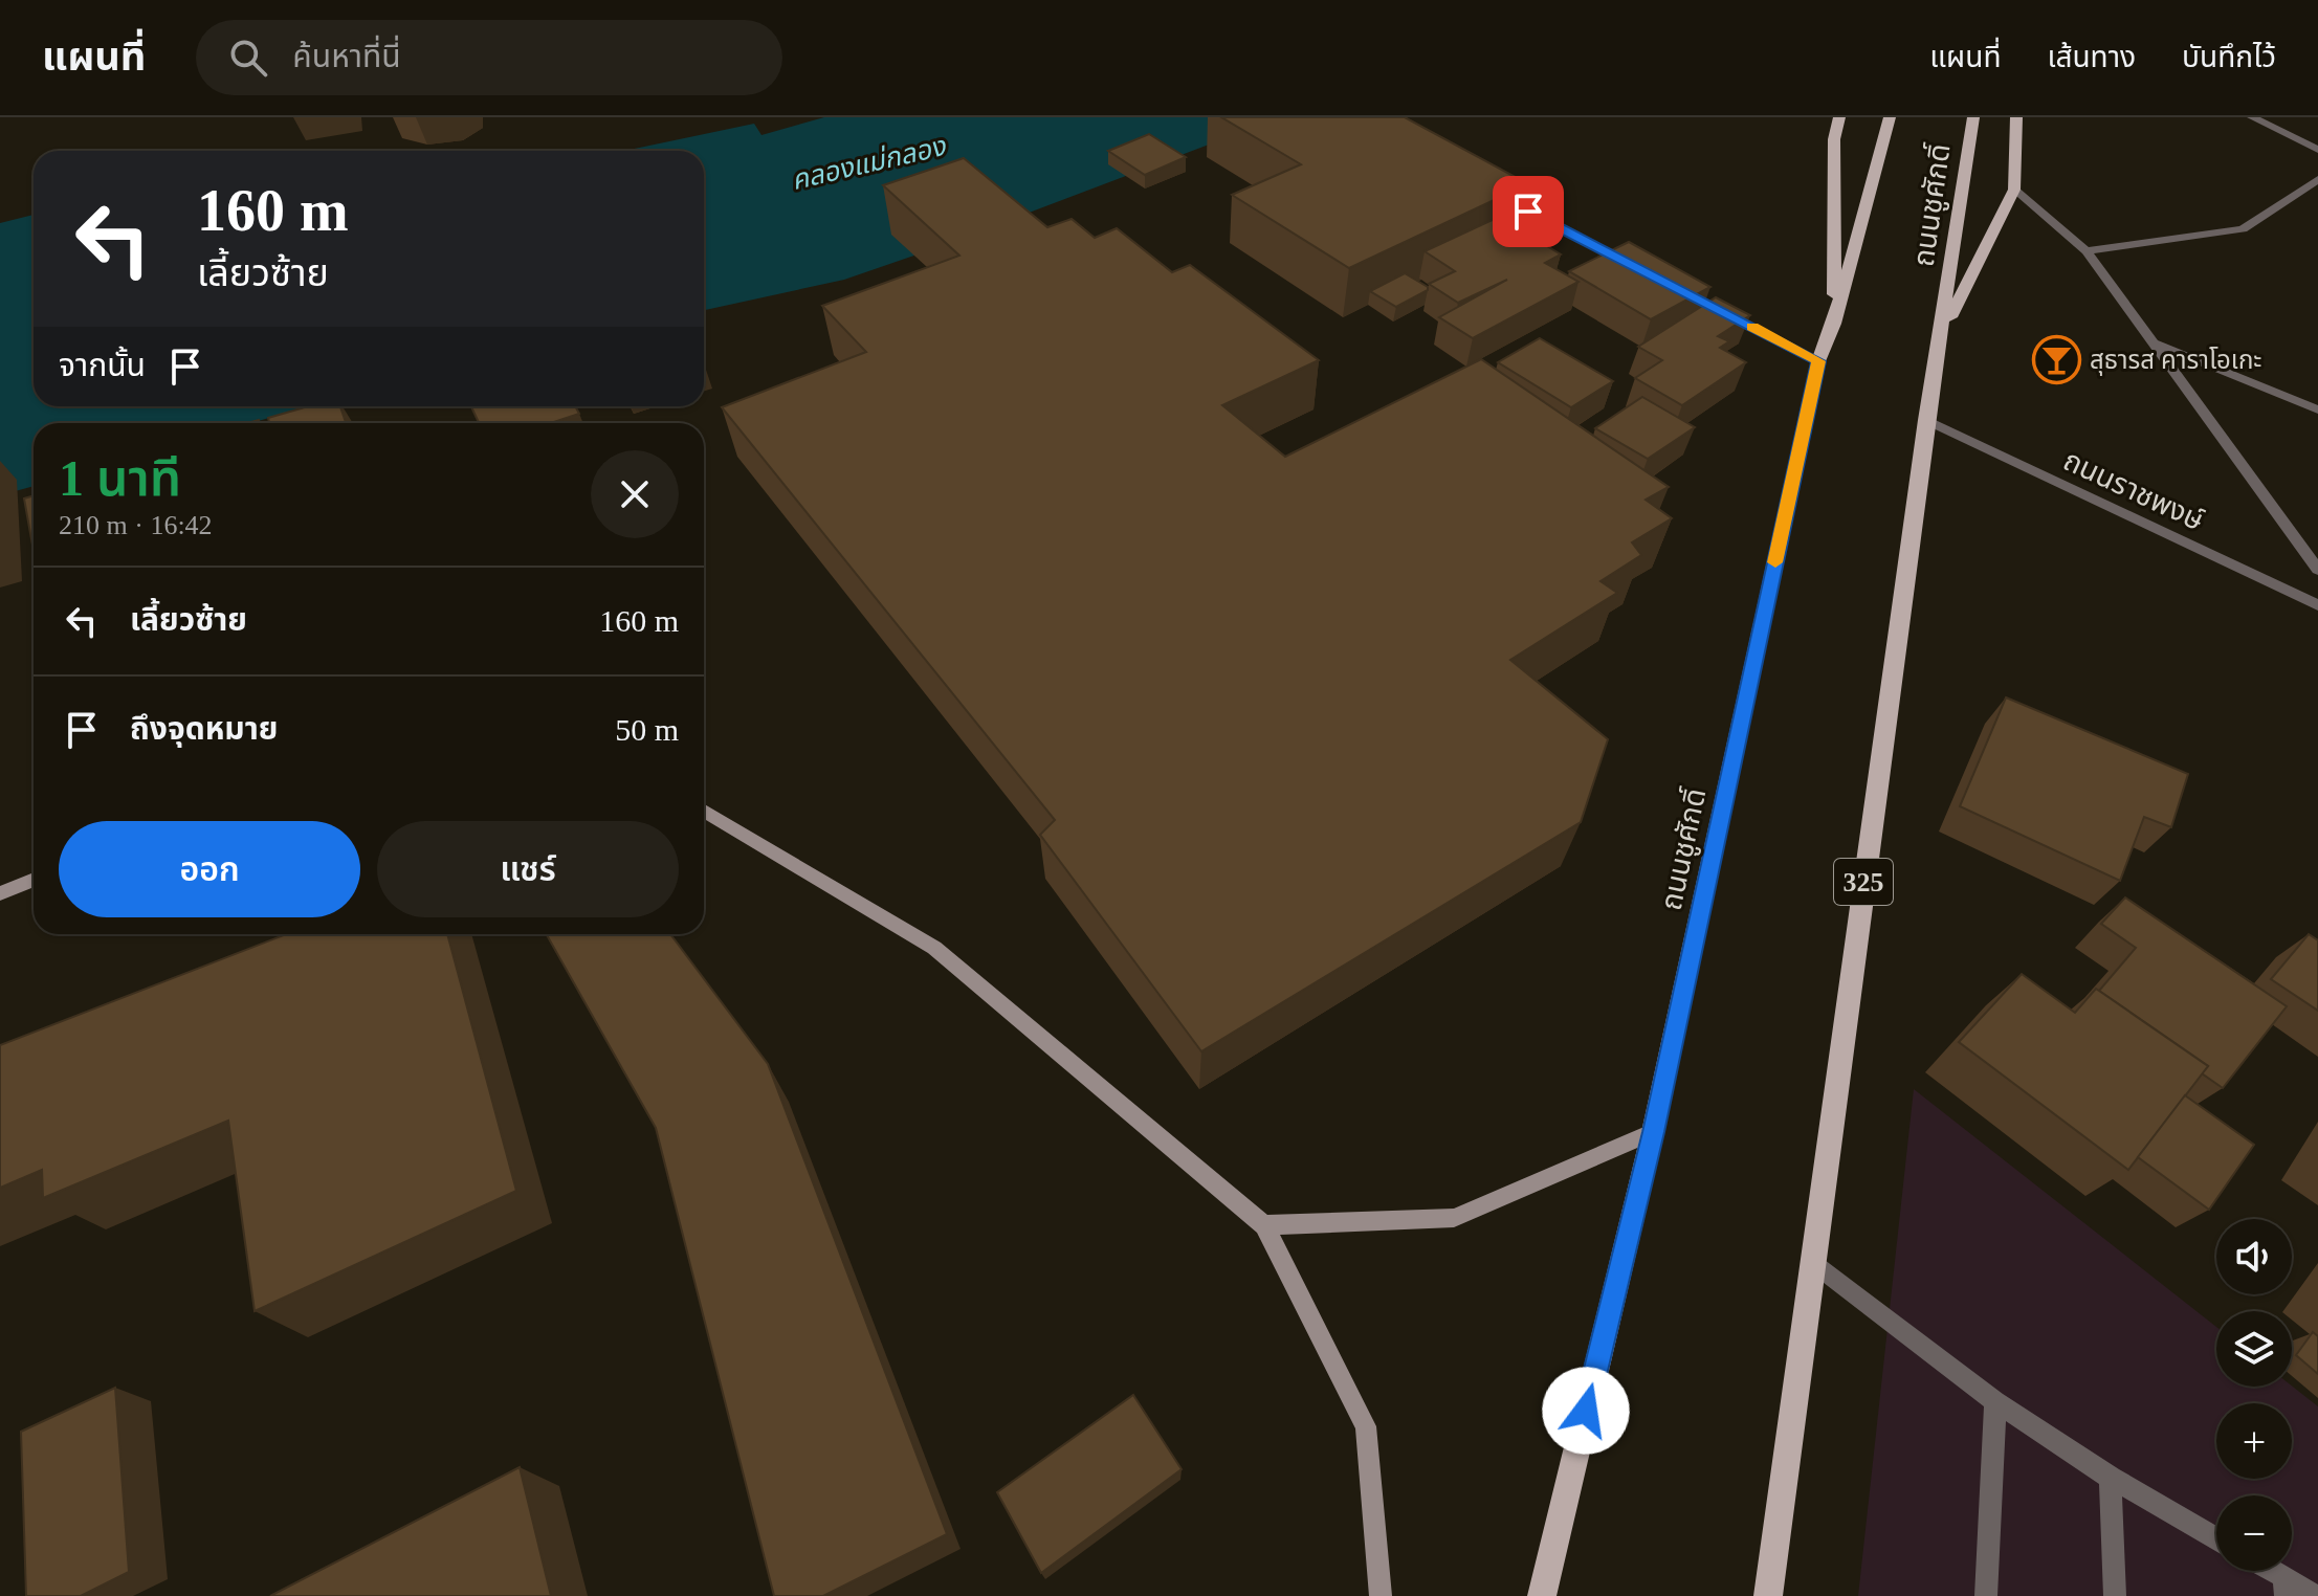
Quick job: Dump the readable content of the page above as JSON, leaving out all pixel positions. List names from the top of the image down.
{
  "streets": {
    "main road": ["ถนนชูศักดิ์", "325"],
    "street": ["ถนนราชพงษ์"]
  },
  "crossings": [
    ["ถนนชูศักดิ์", "ถนนราชพงษ์"]
  ],
  "water": ["คลองแม่กลอง"],
  "places": {
    "bar": ["สุธารส คาราโอเกะ"]
  },
  "page": {
    "header": "แผนที่",
    "search": "ค้นหาที่นี่",
    "nav": ["แผนที่", "เส้นทาง", "บันทึกไว้"],
    "turn": ["160 m", "เลี้ยวซ้าย"],
    "then": "จากนั้น",
    "heading": ["1 นาที", "210 m · 16:42"],
    "list": [
      {
        "name": "เลี้ยวซ้าย",
        "value": "160 m"
      },
      {
        "name": "ถึงจุดหมาย",
        "value": "50 m"
      }
    ],
    "buttons": ["ออก", "แชร์"],
    "map_buttons": ["+", "−"]
  }
}
